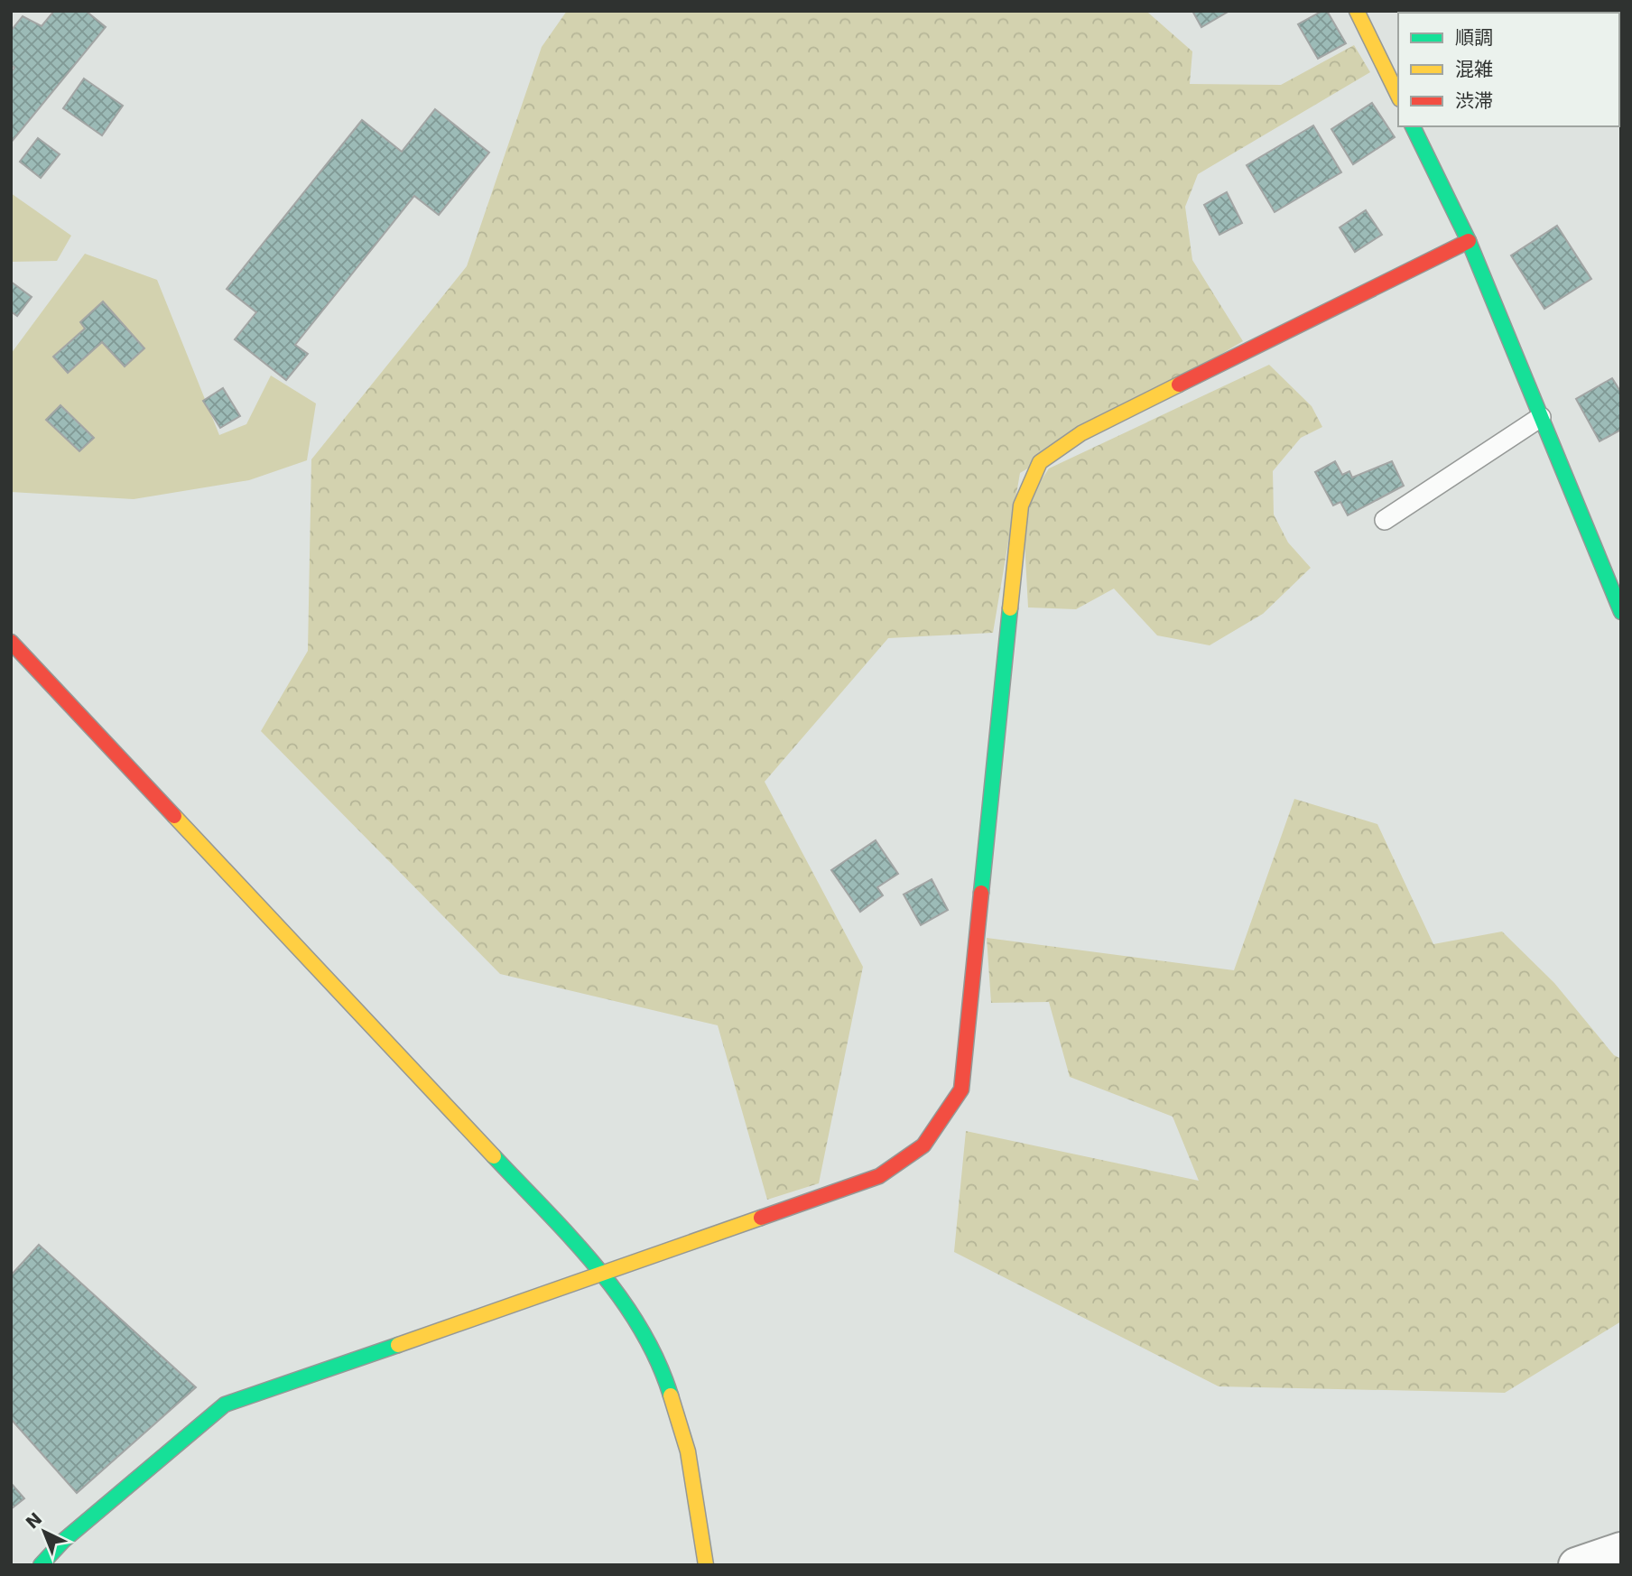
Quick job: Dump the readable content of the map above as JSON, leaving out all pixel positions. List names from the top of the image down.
{
  "legend": ["順調", "混雑", "渋滞"],
  "north": "top left"
}
